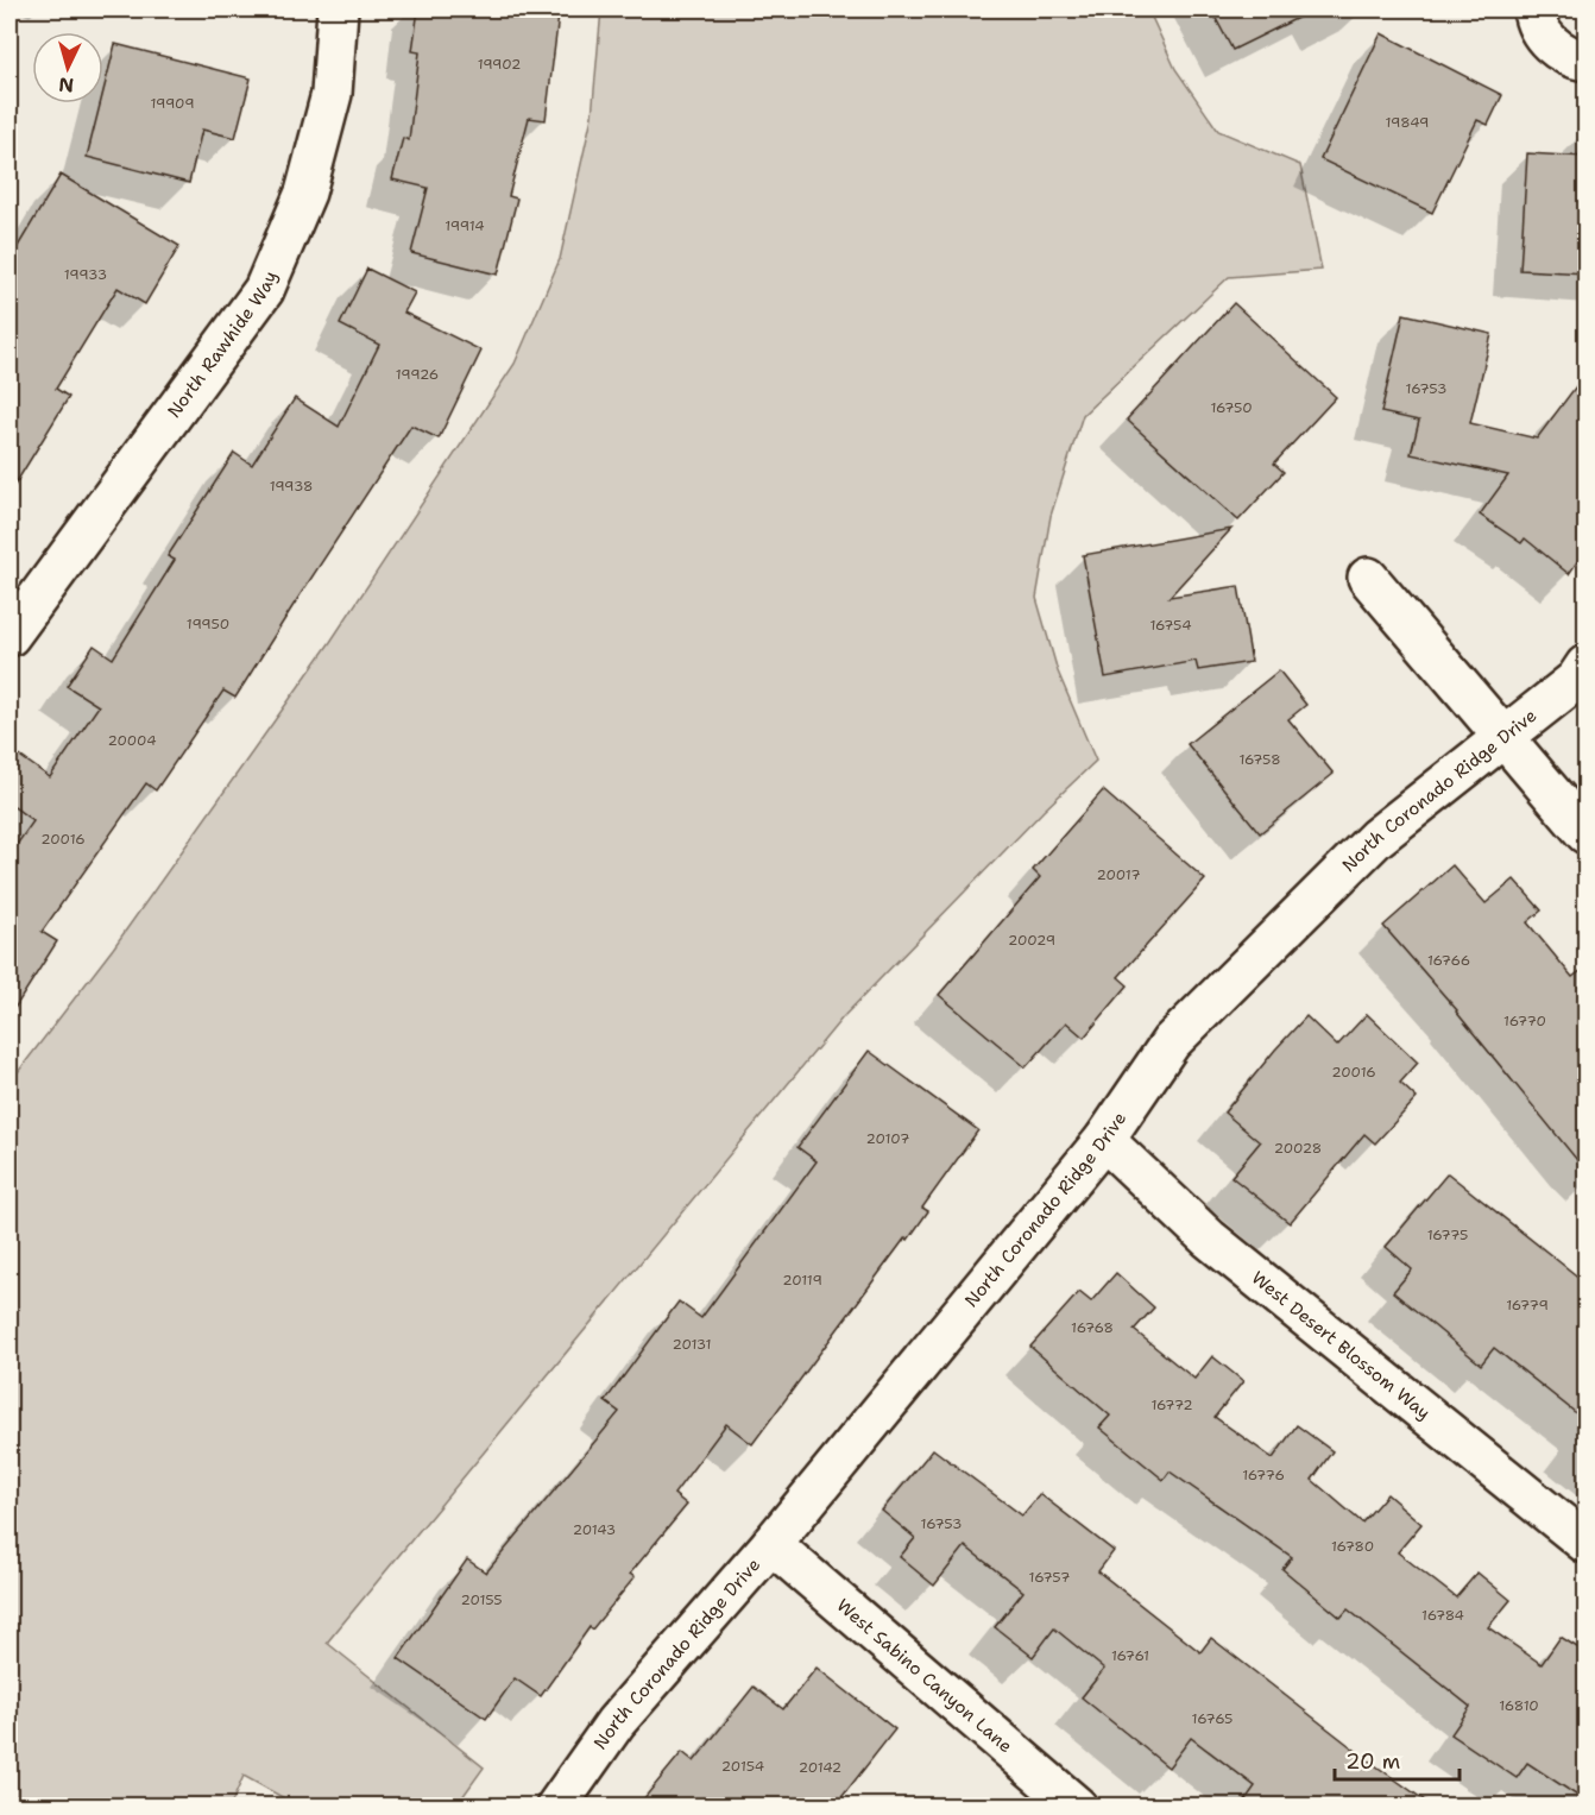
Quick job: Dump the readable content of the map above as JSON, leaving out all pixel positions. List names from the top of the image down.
{
  "streets": {
    "street": [
      "North Rawhide Way",
      "North Coronado Ridge Drive",
      "West Desert Blossom Way",
      "West Sabino Canyon Lane"
    ]
  },
  "crossings": [
    ["North Coronado Ridge Drive", "West Desert Blossom Way"],
    ["North Coronado Ridge Drive", "West Sabino Canyon Lane"]
  ],
  "house_numbers": [
    "19902",
    "19909",
    "19849",
    "19914",
    "19933",
    "19926",
    "16753",
    "16750",
    "19938",
    "19950",
    "16754",
    "20004",
    "16758",
    "20016",
    "20017",
    "20029",
    "16766",
    "16770",
    "20016",
    "20107",
    "20028",
    "16775",
    "20119",
    "16779",
    "16768",
    "20131",
    "16772",
    "16776",
    "16753",
    "20143",
    "16780",
    "16757",
    "20155",
    "16784",
    "16761",
    "16810",
    "16765",
    "20154",
    "20142"
  ],
  "scale_bar": "20 m",
  "north": "bottom"
}
